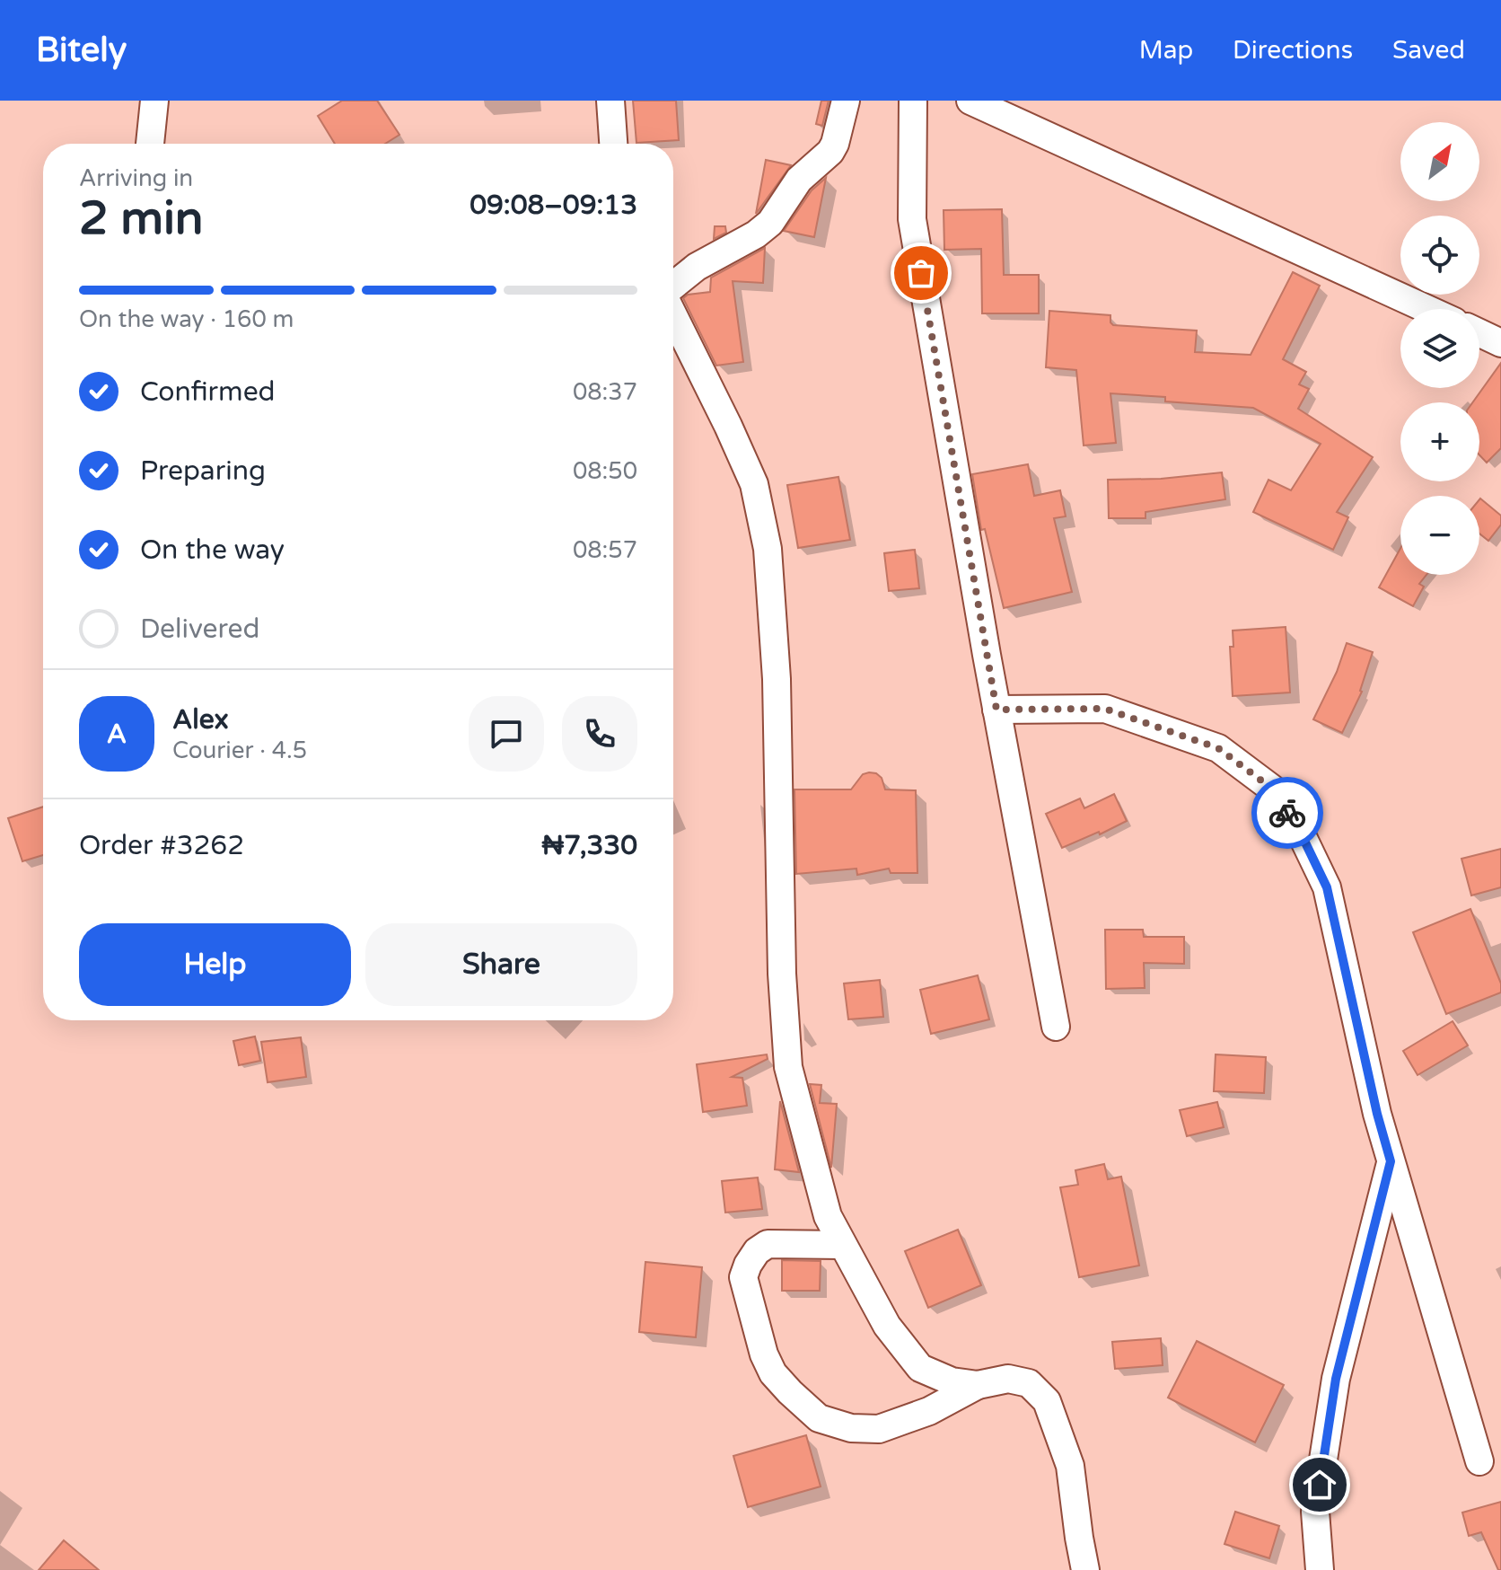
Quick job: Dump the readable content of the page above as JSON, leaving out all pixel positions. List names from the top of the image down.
{
  "north": "top right",
  "page": {
    "header": "Bitely",
    "nav": ["Map", "Directions", "Saved"],
    "map_buttons": ["+", "−"],
    "heading": ["2 min", "Arriving in", "09:08–09:13"],
    "panel": [
      "Alex",
      "Courier · 4.5",
      "Order #3262",
      "₦7,330"
    ],
    "bar": "On the way · 160 m",
    "list": [
      ["Confirmed", "08:37"],
      ["Preparing", "08:50"],
      ["On the way", "08:57"],
      "Delivered"
    ],
    "round": "A",
    "buttons": ["Help", "Share"]
  }
}
